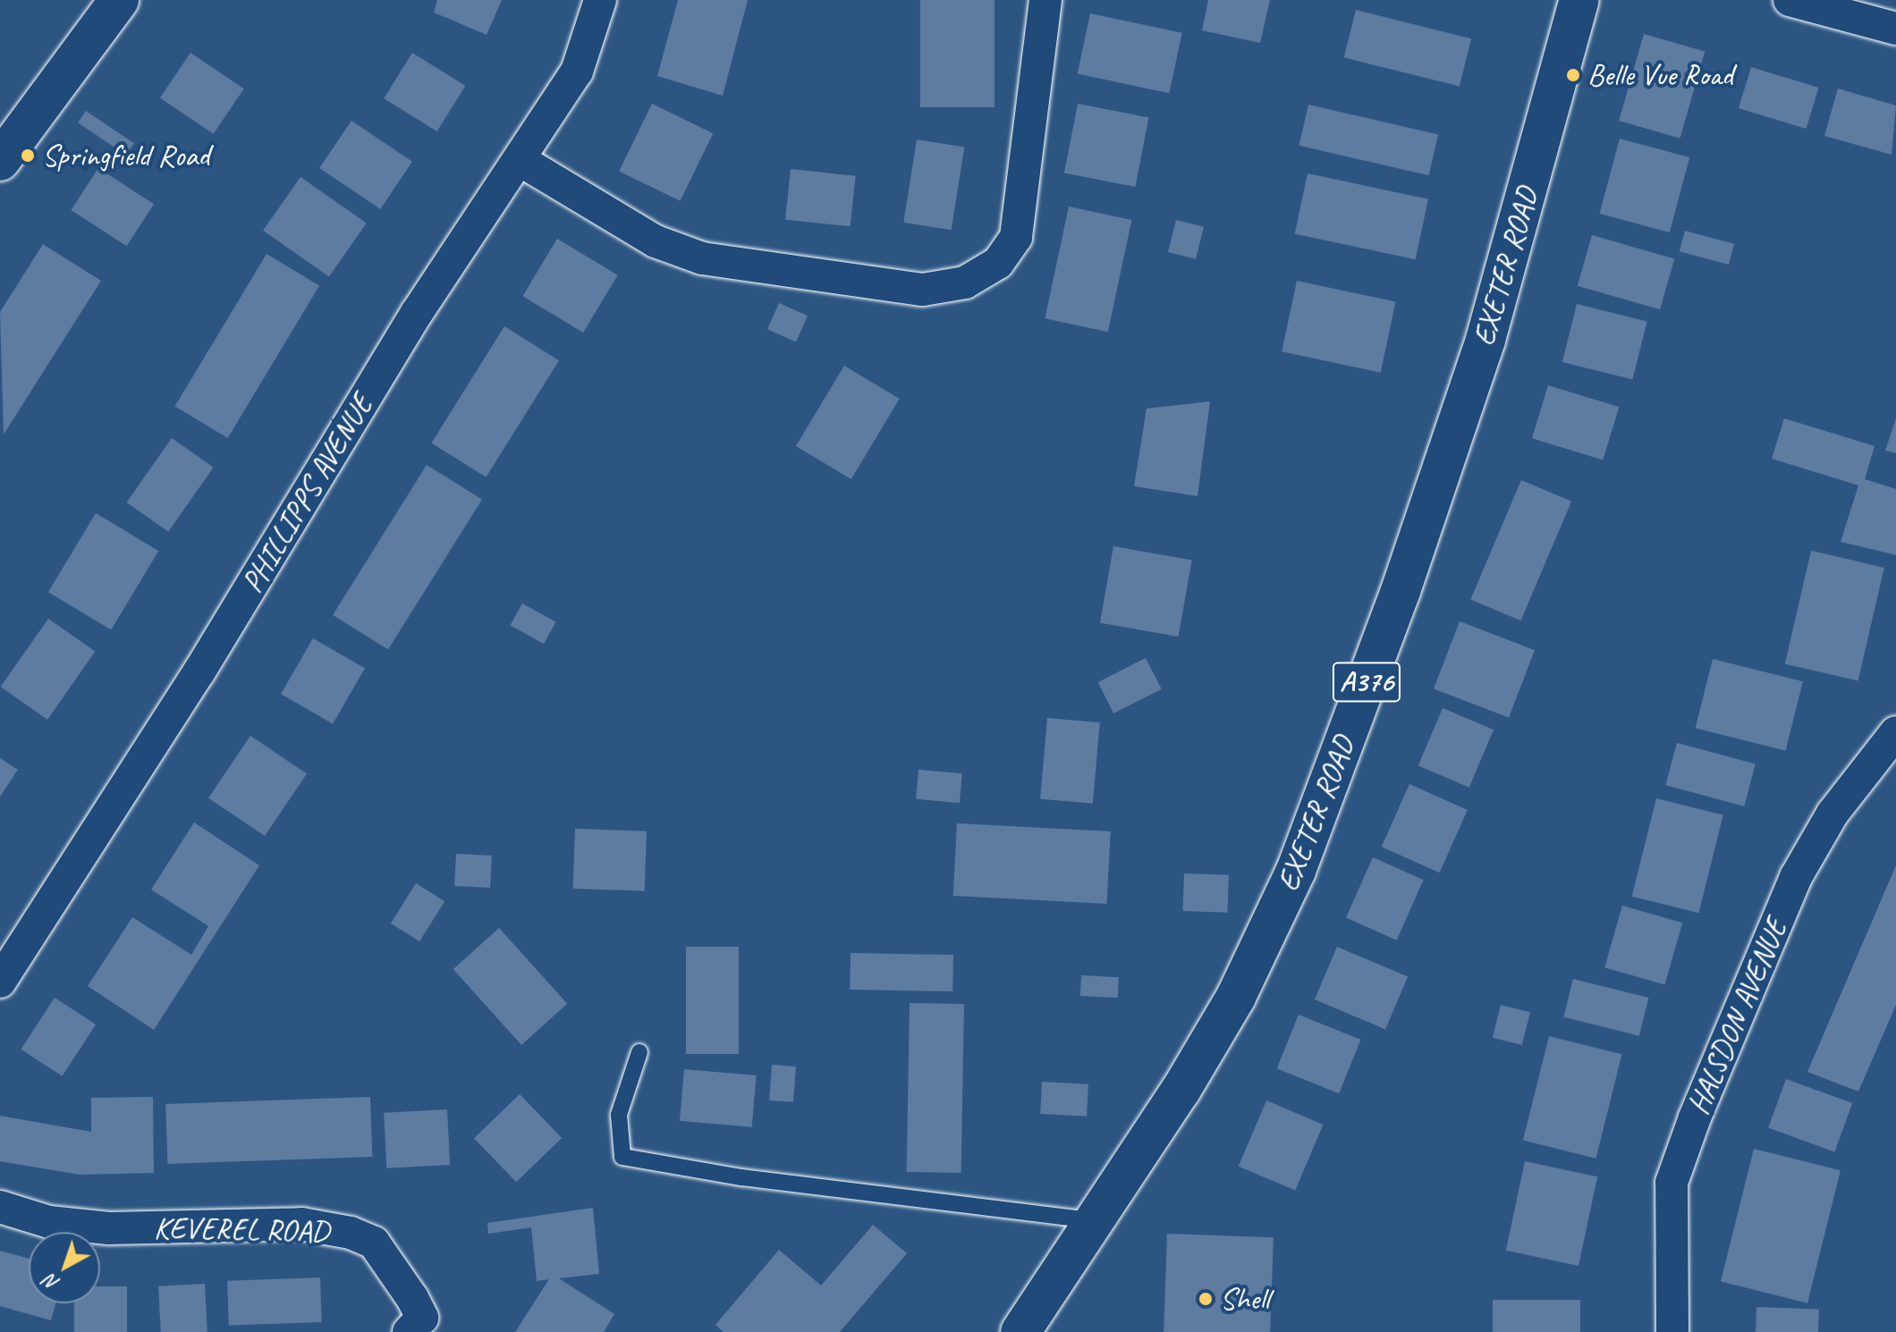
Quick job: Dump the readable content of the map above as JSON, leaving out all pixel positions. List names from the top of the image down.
{
  "streets": {
    "main road": ["EXETER ROAD", "A376"],
    "street": ["PHILLIPPS AVENUE", "HALSDON AVENUE", "KEVEREL ROAD"]
  },
  "places": ["Belle Vue Road", "Springfield Road", "Shell"],
  "north": "bottom left"
}
